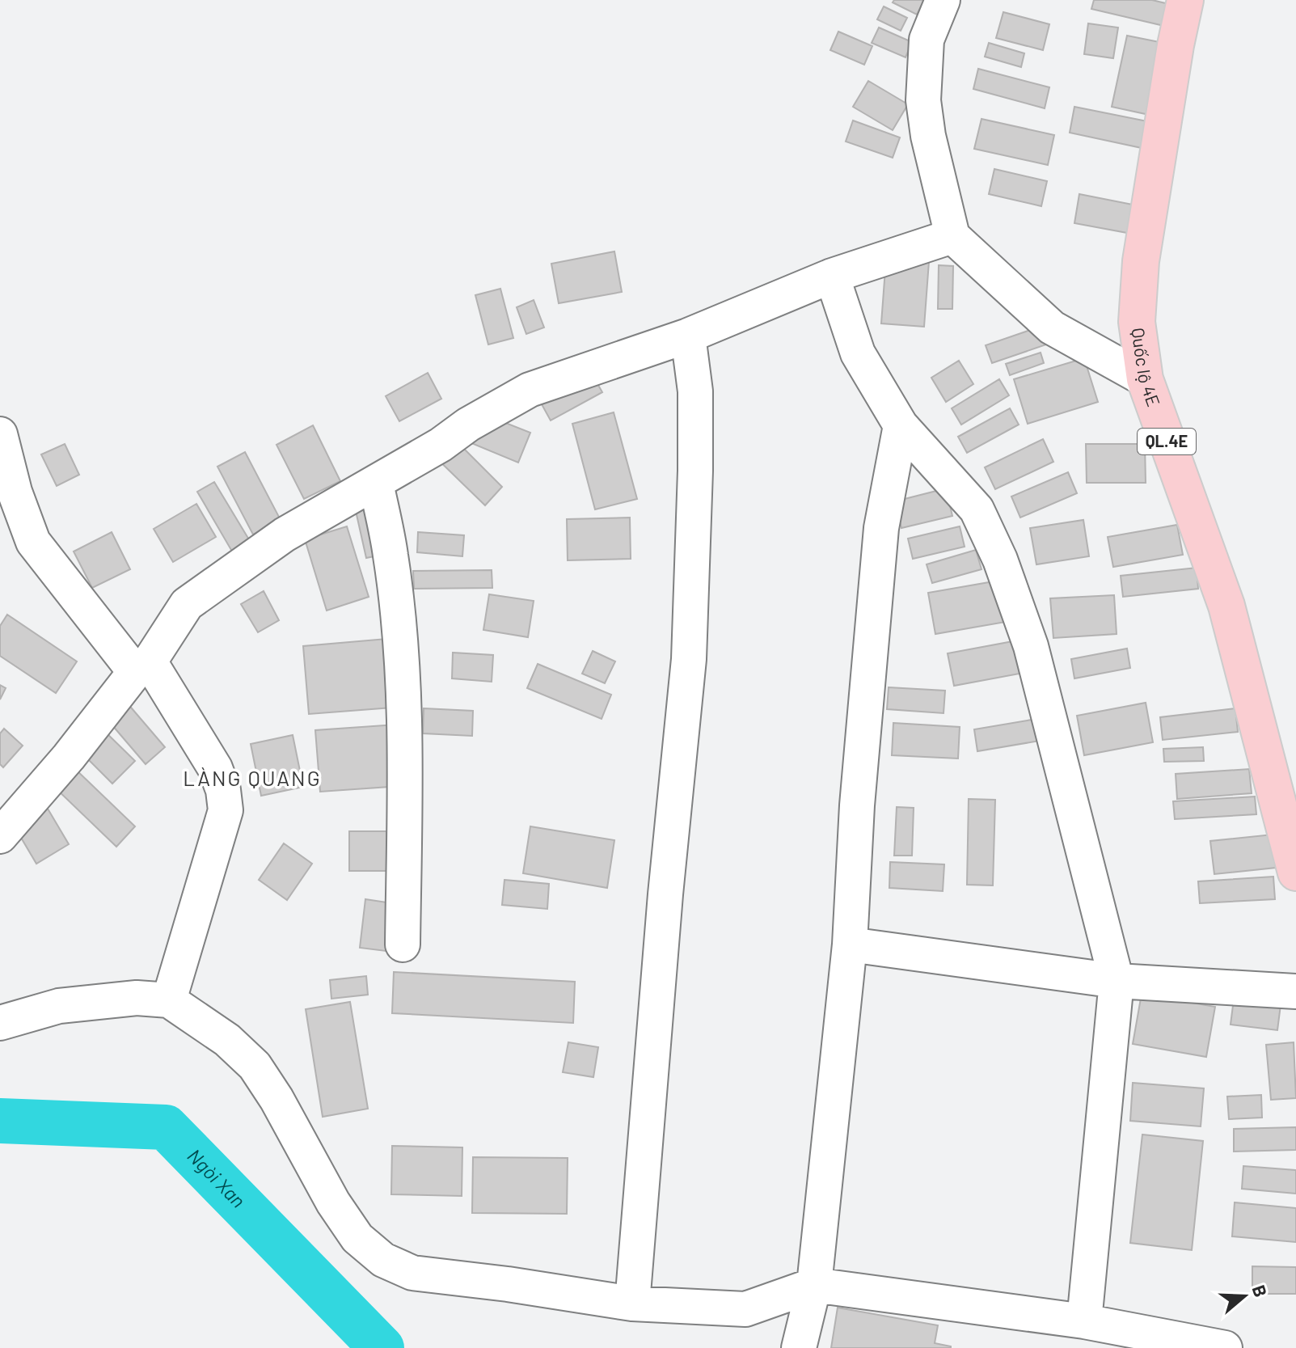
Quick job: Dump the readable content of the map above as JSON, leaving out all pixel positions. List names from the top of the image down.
{
  "streets": {
    "main road": ["Quốc lộ 4E", "QL.4E"]
  },
  "districts": ["LÀNG QUANG"],
  "water": ["Ngòi Xan"],
  "north": "right"
}
